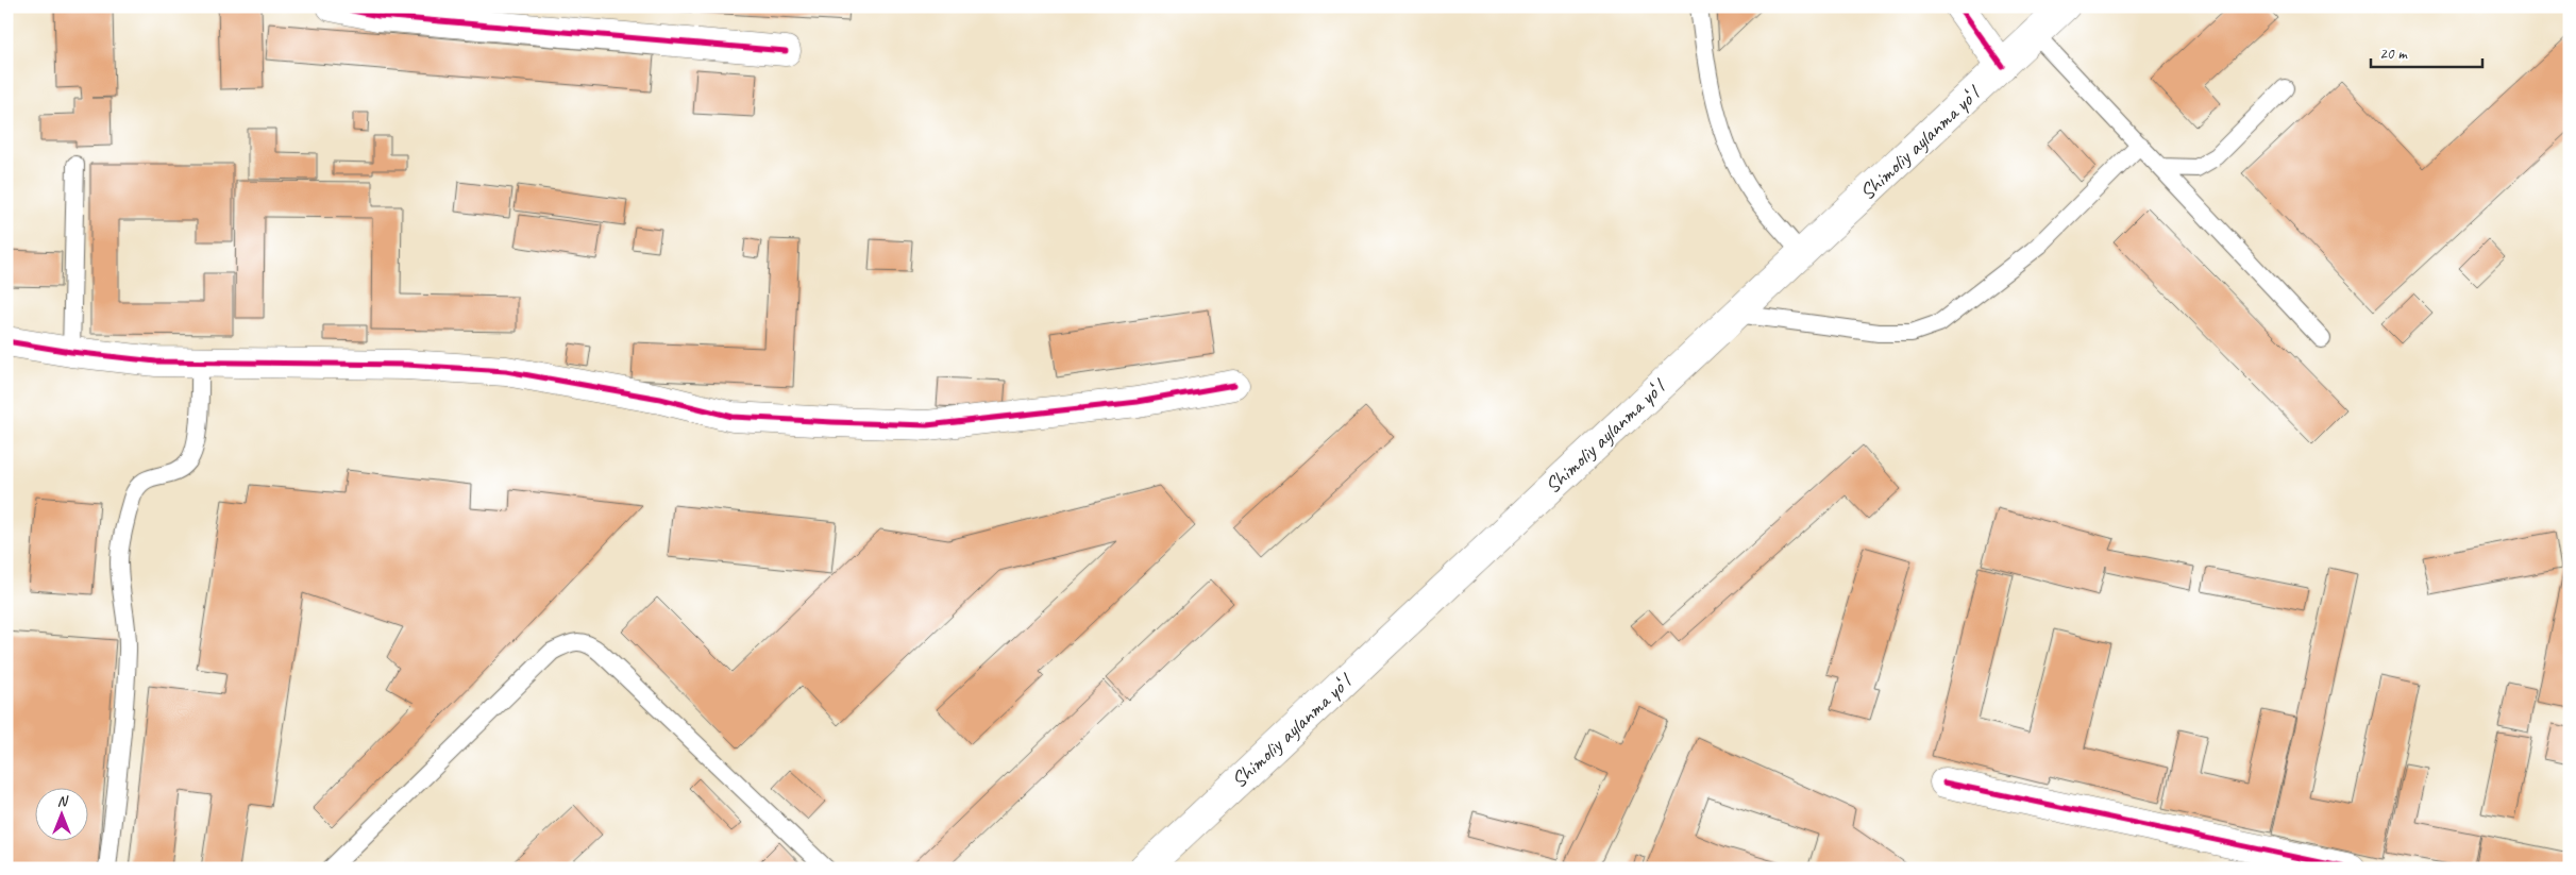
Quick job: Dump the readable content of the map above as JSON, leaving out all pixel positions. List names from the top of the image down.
{
  "streets": {
    "street": ["Shimoliy aylanma yoʻl"]
  },
  "scale_bar": "20 m",
  "north": "top"
}
